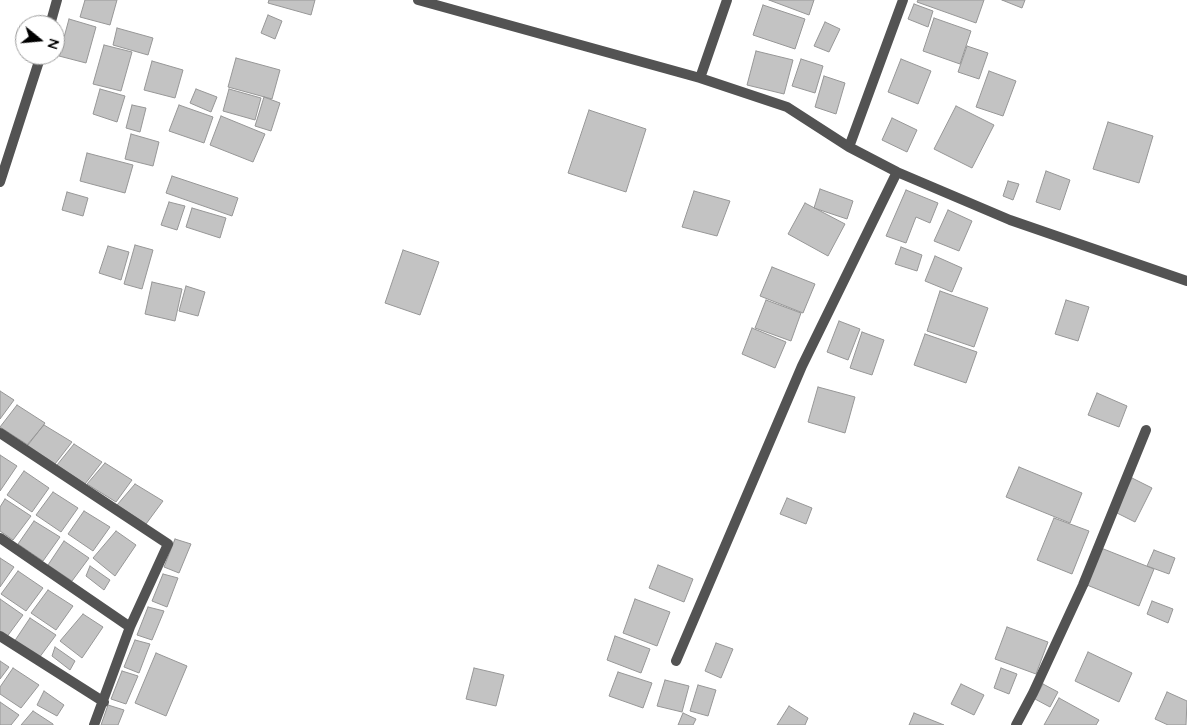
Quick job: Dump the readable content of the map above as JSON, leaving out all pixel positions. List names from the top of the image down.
{
  "north": "right"
}
